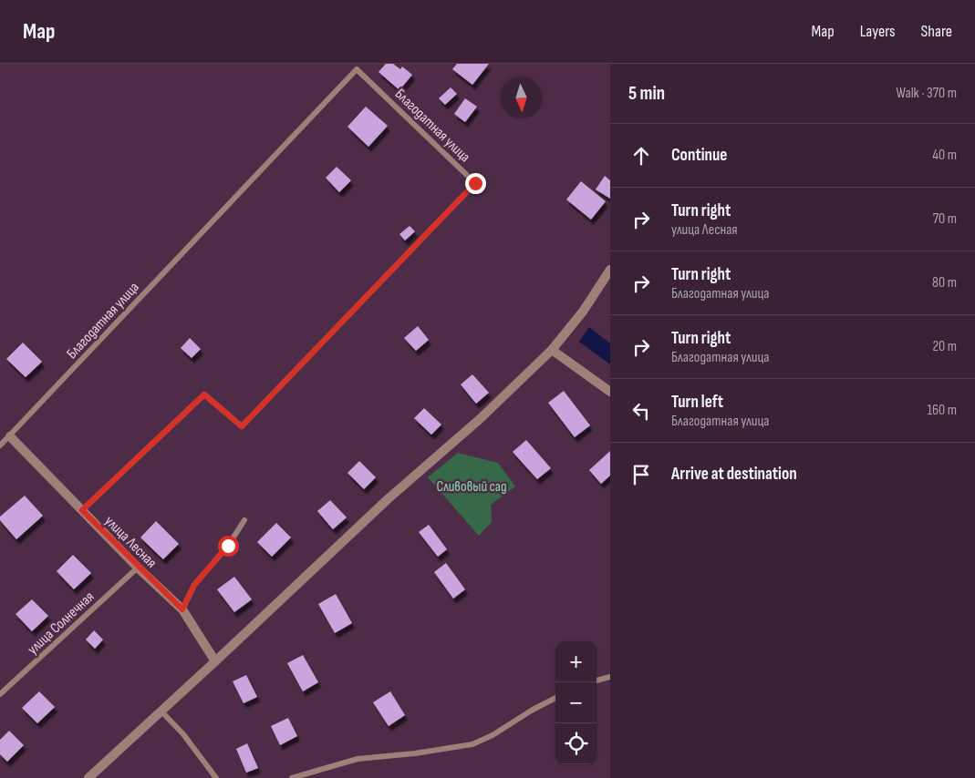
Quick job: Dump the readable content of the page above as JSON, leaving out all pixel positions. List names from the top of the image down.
{
  "streets": {
    "street": ["улица Лесная"],
    "lane": ["Благодатная улица", "улица Солнечная"]
  },
  "crossings": [
    ["Благодатная улица", "улица Лесная"],
    ["улица Лесная", "улица Солнечная"]
  ],
  "parks": ["Сливовый сад"],
  "north": "bottom",
  "page": {
    "header": "Map",
    "nav": ["Map", "Layers", "Share"],
    "heading": ["5 min", "Walk · 370 m"],
    "list": [
      ["Continue", "40 m"],
      ["Turn right", "улица Лесная", "70 m"],
      ["Turn right", "Благодатная улица", "80 m"],
      ["Turn right", "Благодатная улица", "20 m"],
      ["Turn left", "Благодатная улица", "160 m"],
      "Arrive at destination"
    ],
    "map_buttons": ["+", "−"]
  }
}
